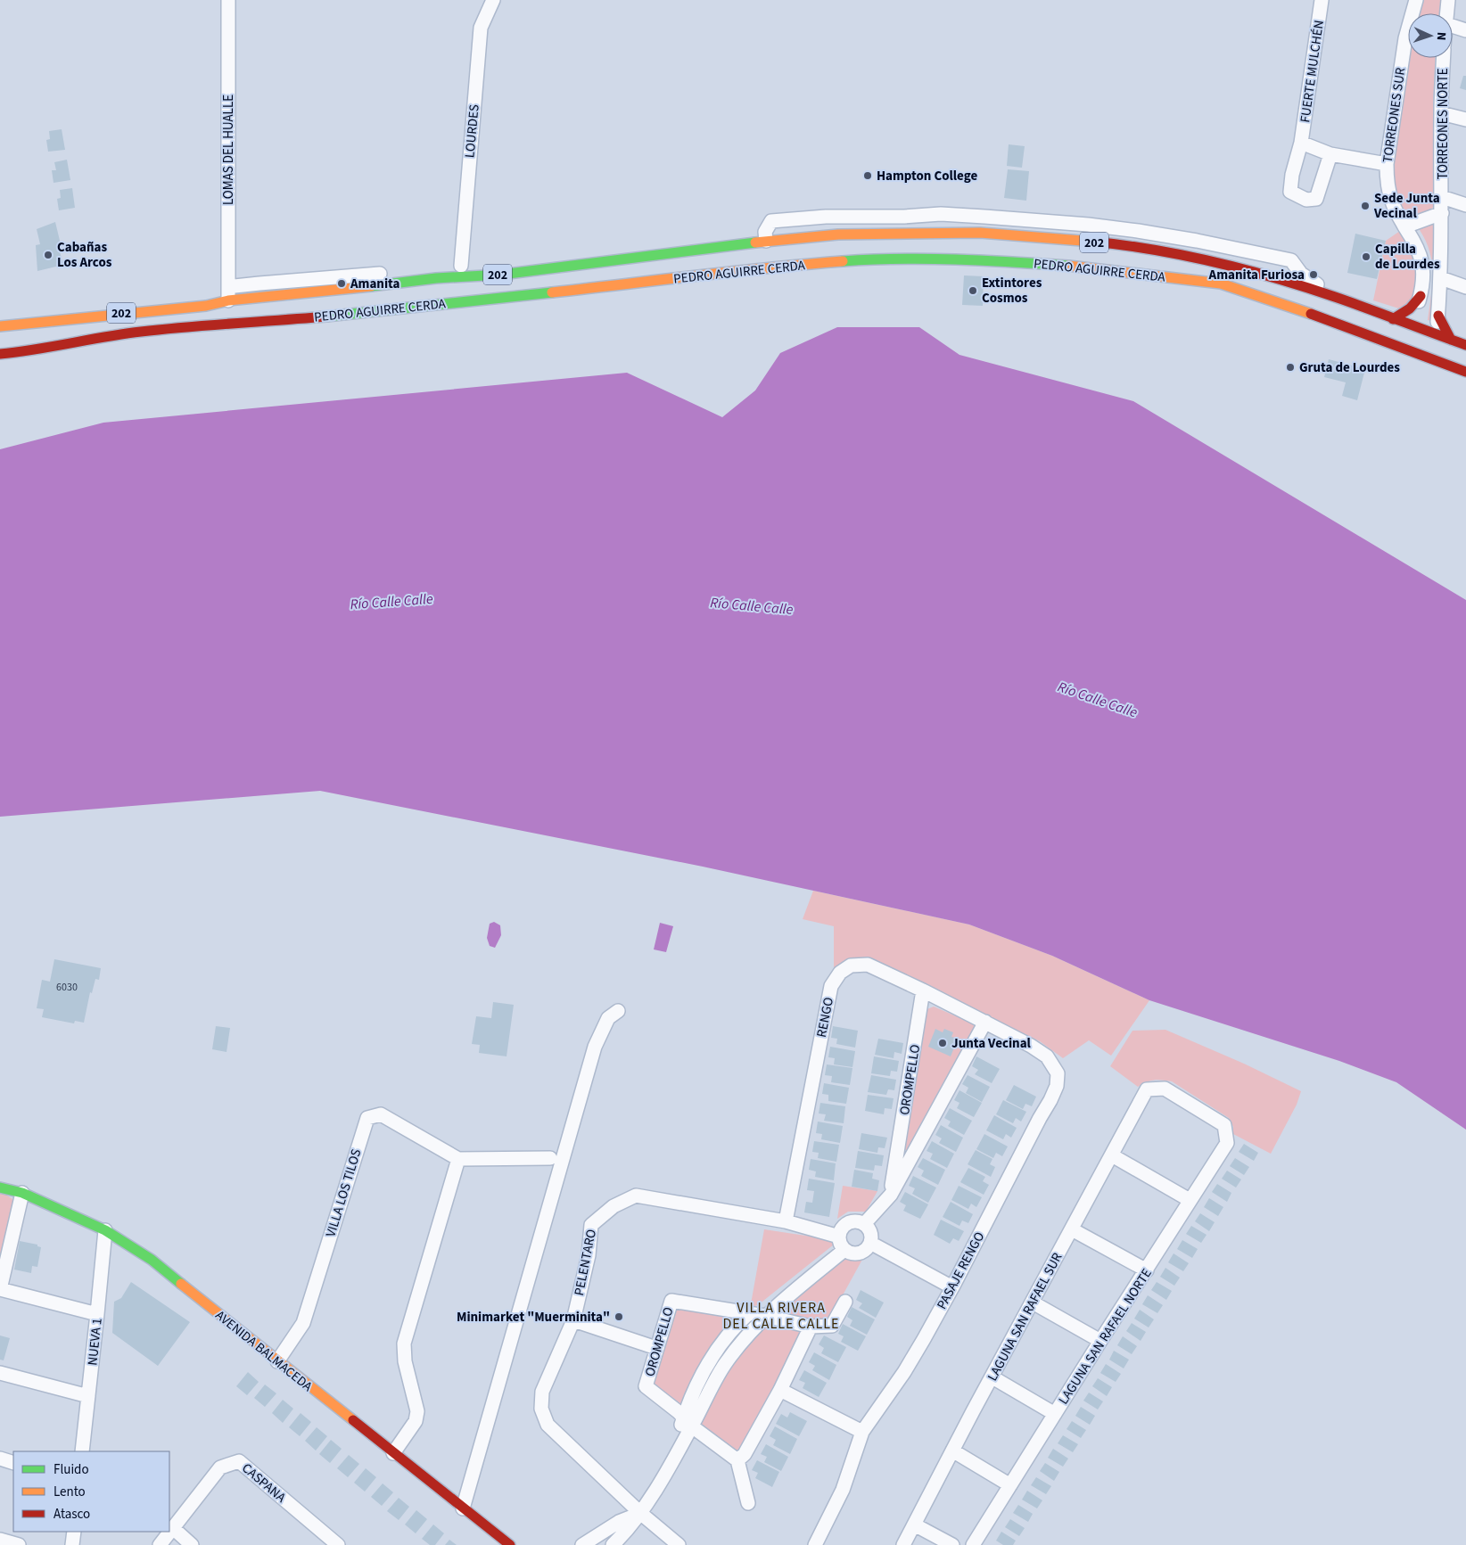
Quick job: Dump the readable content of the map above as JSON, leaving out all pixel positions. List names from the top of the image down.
{
  "streets": {
    "main road": ["202", "PEDRO AGUIRRE CERDA", "AVENIDA BALMACEDA"],
    "street": [
      "FUERTE MULCHÉN",
      "TORREONES SUR",
      "TORREONES NORTE",
      "LOURDES",
      "LOMAS DEL HUALLE",
      "RENGO",
      "OROMPELLO",
      "VILLA LOS TILOS",
      "PELENTARO",
      "PASAJE RENGO",
      "LAGUNA SAN RAFAEL SUR",
      "LAGUNA SAN RAFAEL NORTE",
      "NUEVA 1",
      "CASPANA"
    ]
  },
  "crossings": [
    ["TORREONES SUR", "PEDRO AGUIRRE CERDA"],
    ["TORREONES NORTE", "PEDRO AGUIRRE CERDA"],
    ["LOMAS DEL HUALLE", "PEDRO AGUIRRE CERDA"],
    ["RENGO", "OROMPELLO"],
    ["RENGO", "PELENTARO"],
    ["RENGO", "PASAJE RENGO"],
    ["OROMPELLO", "PELENTARO"],
    ["OROMPELLO", "PASAJE RENGO"],
    ["VILLA LOS TILOS", "AVENIDA BALMACEDA"],
    ["LAGUNA SAN RAFAEL SUR", "LAGUNA SAN RAFAEL NORTE"],
    ["NUEVA 1", "AVENIDA BALMACEDA"]
  ],
  "districts": ["VILLA RIVERA DEL CALLE CALLE"],
  "water": ["Río Calle Calle"],
  "places": [
    "Hampton College",
    "Sede Junta Vecinal",
    "Cabañas Los Arcos",
    "Capilla de Lourdes",
    "Amanita Furiosa",
    "Amanita",
    "Extintores Cosmos",
    "Gruta de Lourdes",
    "Junta Vecinal",
    "Minimarket \"Muerminita\""
  ],
  "house_numbers": ["6030"],
  "legend": ["Fluido", "Lento", "Atasco"],
  "north": "right"
}
